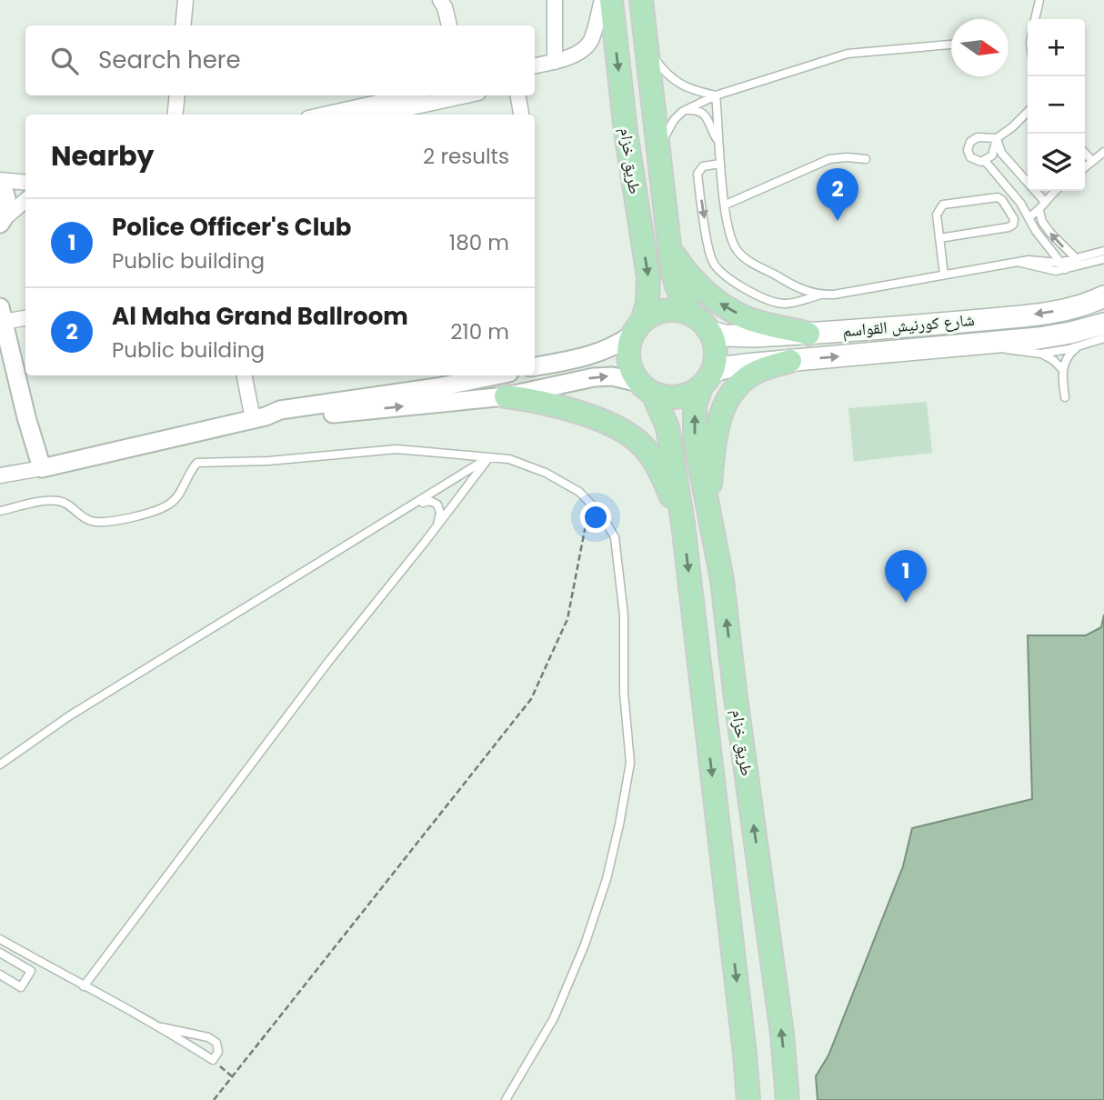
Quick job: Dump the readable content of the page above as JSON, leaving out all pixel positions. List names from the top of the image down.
{
  "streets": {
    "main road": ["طريق خزام", "شارع كورنيش القواسم"]
  },
  "crossings": [
    ["طريق خزام", "شارع كورنيش القواسم"]
  ],
  "north": "right",
  "page": {
    "map_buttons": ["+", "−"],
    "search": "Search here",
    "heading": ["Nearby", "2 results"],
    "pins": ["2", "1"],
    "list": [
      {
        "mark": "1",
        "name": "Police Officer's Club",
        "note": "Public building",
        "value": "180 m"
      },
      {
        "mark": "2",
        "name": "Al Maha Grand Ballroom",
        "note": "Public building",
        "value": "210 m"
      }
    ]
  }
}
